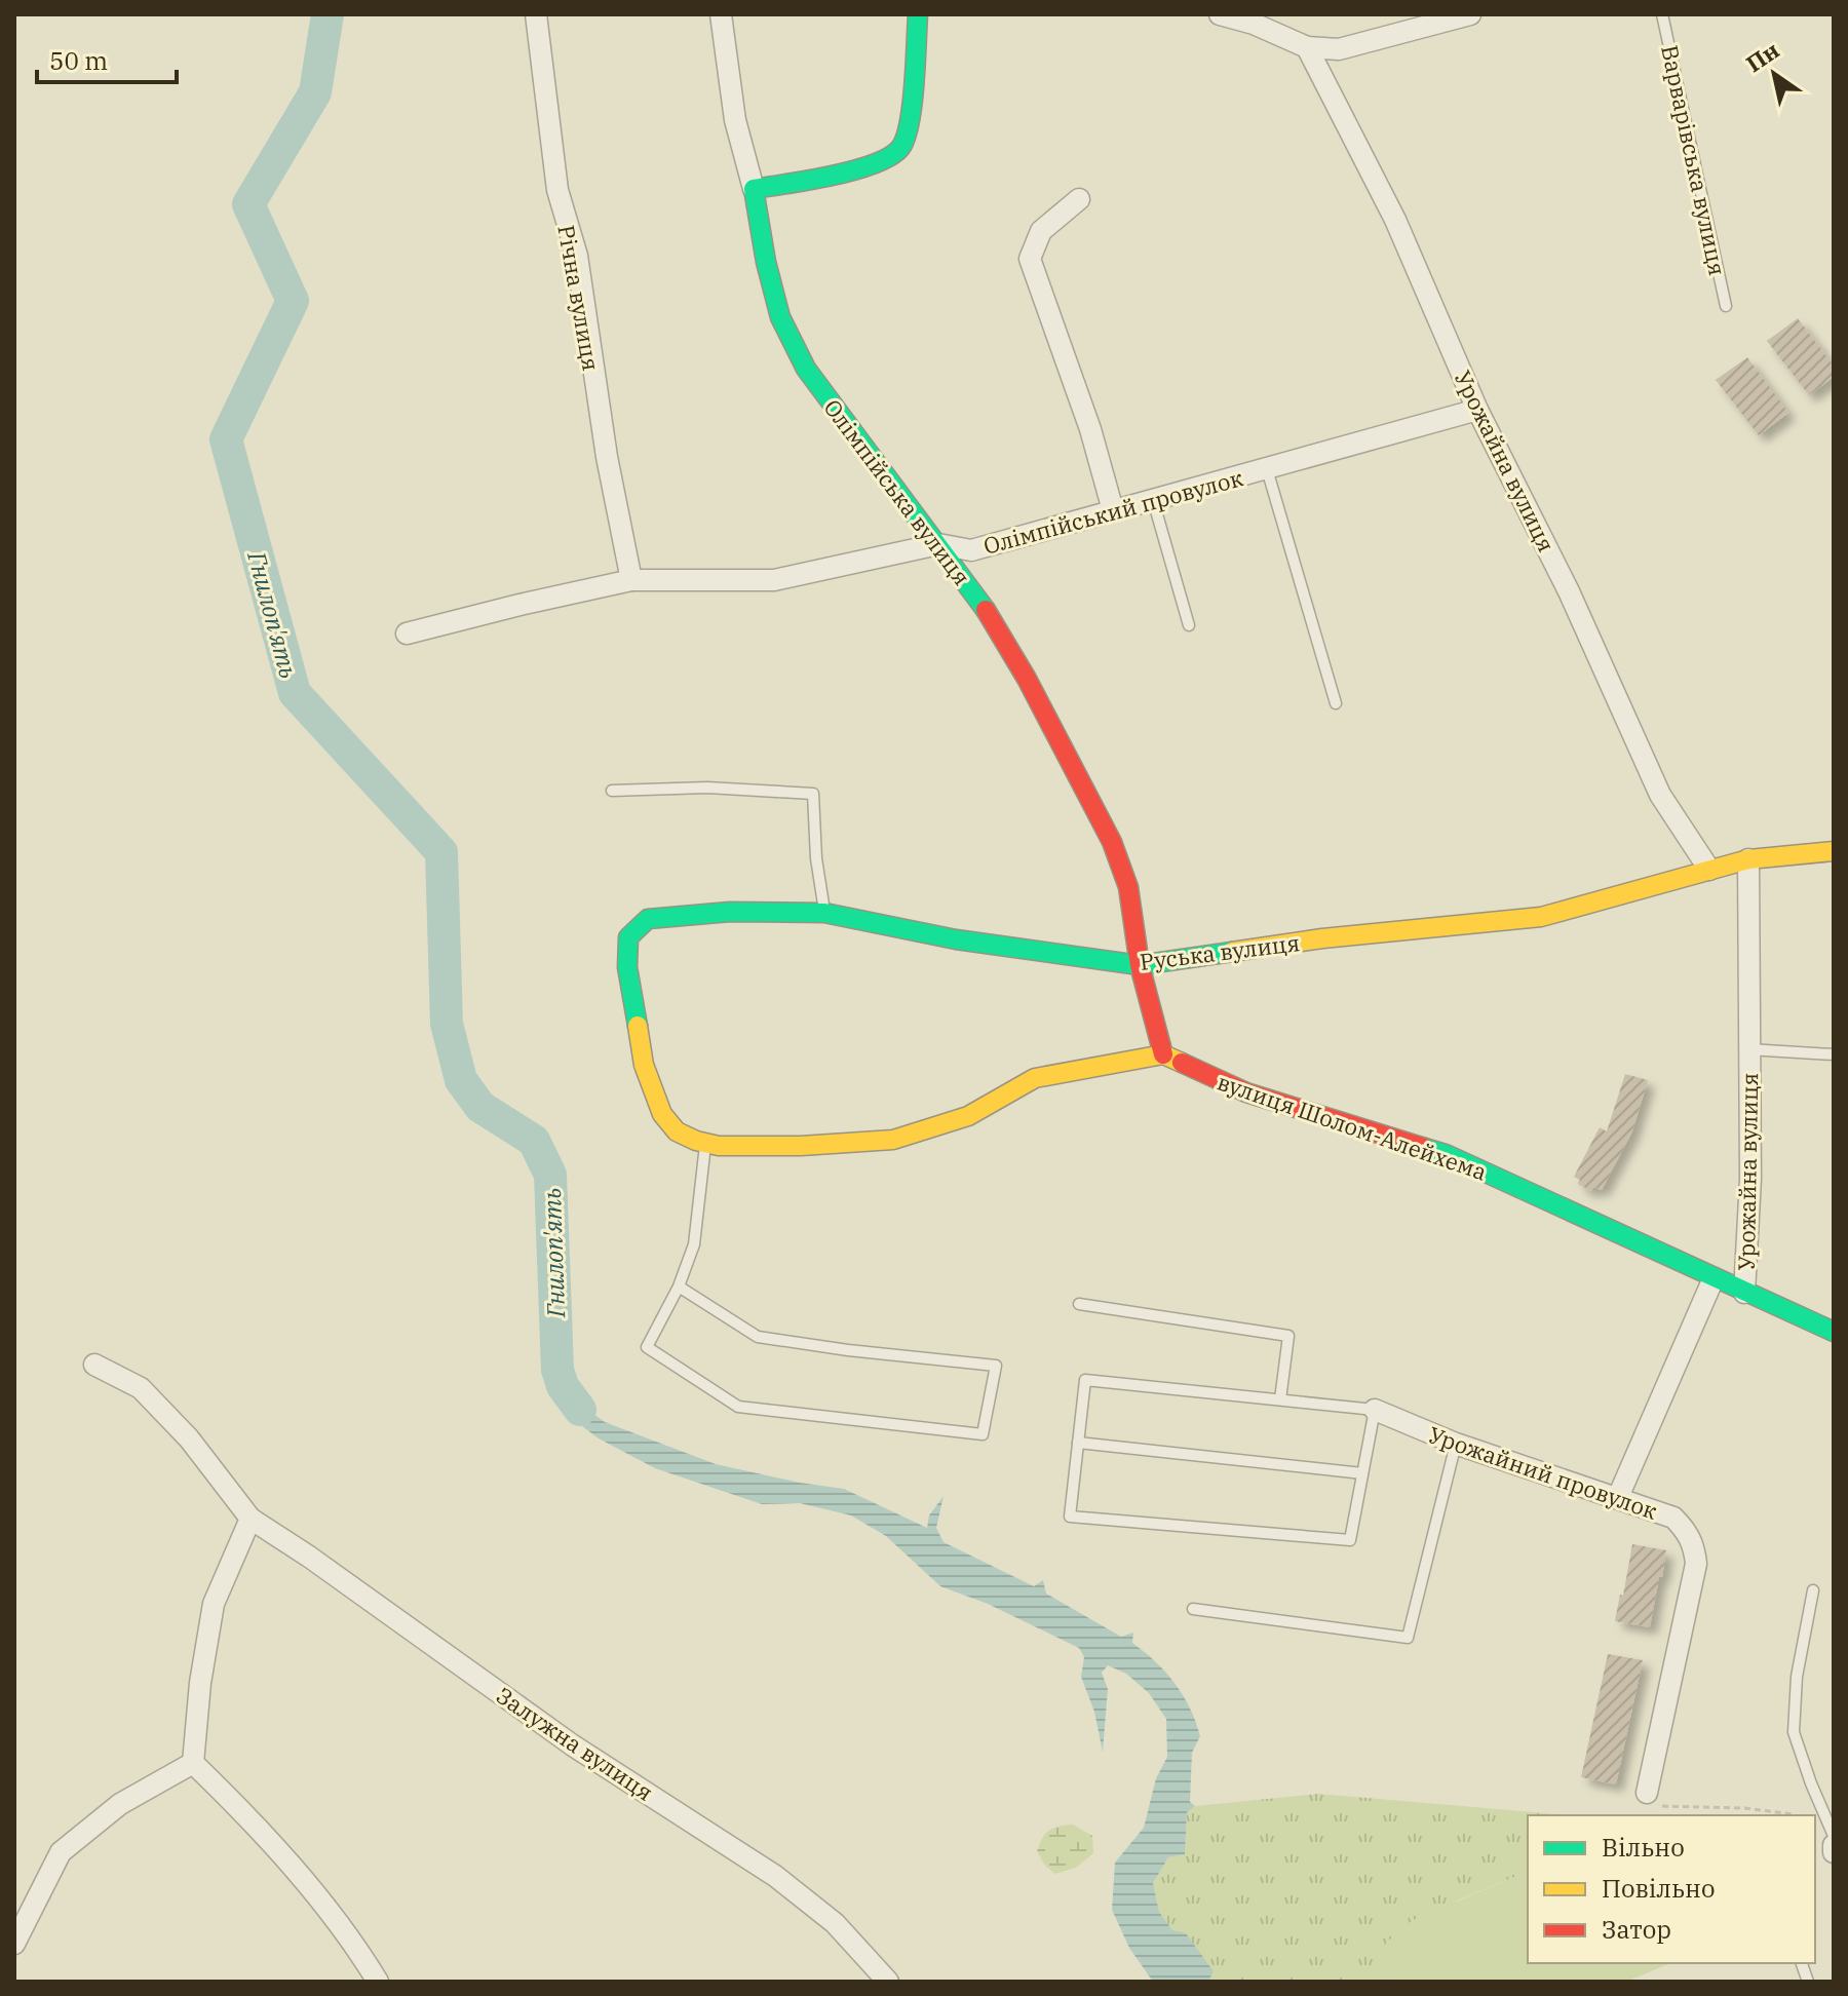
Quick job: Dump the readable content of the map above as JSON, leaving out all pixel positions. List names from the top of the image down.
{
  "streets": {
    "street": [
      "Річна вулиця",
      "Урожайна вулиця",
      "Олімпійська вулиця",
      "Олімпійський провулок",
      "Руська вулиця",
      "вулиця Шолом-Алейхема",
      "Урожайний провулок",
      "Залужна вулиця"
    ],
    "lane": ["Варварівська вулиця"]
  },
  "crossings": [
    ["Річна вулиця", "Олімпійський провулок"],
    ["Урожайна вулиця", "Олімпійський провулок"],
    ["Урожайна вулиця", "Руська вулиця"],
    ["Урожайна вулиця", "вулиця Шолом-Алейхема"],
    ["Олімпійська вулиця", "Олімпійський провулок"],
    ["Олімпійська вулиця", "Руська вулиця"],
    ["Олімпійська вулиця", "вулиця Шолом-Алейхема"]
  ],
  "water": ["Гнилоп'ять"],
  "legend": ["Вільно", "Повільно", "Затор"],
  "scale_bar": "50 m",
  "north": "top left"
}
